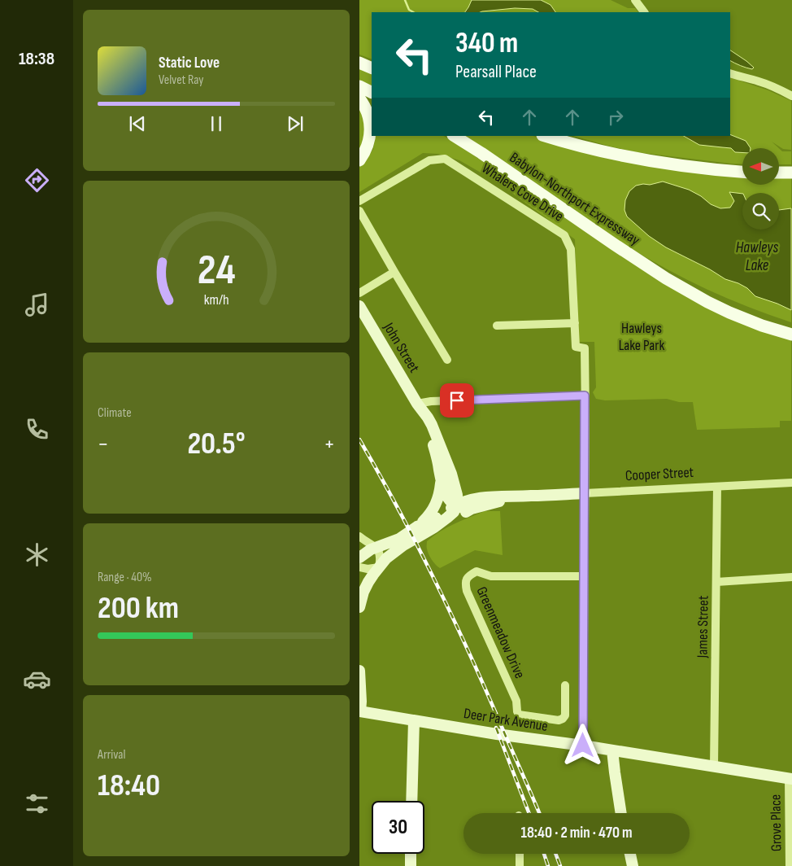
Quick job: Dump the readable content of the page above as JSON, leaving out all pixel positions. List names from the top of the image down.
{
  "streets": {
    "main road": [
      "Babylon-Northport Expressway",
      "John Street",
      "Cooper Street",
      "Deer Park Avenue"
    ],
    "street": [
      "Whalers Cove Drive",
      "James Street",
      "Greenmeadow Drive",
      "Grove Place"
    ]
  },
  "crossings": [
    ["John Street", "Cooper Street"],
    ["Cooper Street", "James Street"],
    ["James Street", "Deer Park Avenue"],
    ["Deer Park Avenue", "Grove Place"]
  ],
  "water": ["Hawleys Lake"],
  "parks": ["Hawleys Lake Park"],
  "north": "left",
  "page": {
    "tabs": "18:38",
    "turn": ["340 m", "Pearsall Place"],
    "song": ["Static Love", "Velvet Ray"],
    "tile": [
      "Climate",
      ["Range · 40%", "200 km"],
      ["Arrival", "18:40"]
    ],
    "heat": ["−", "20.5°", "+"],
    "limit": "30",
    "trip": "18:40 · 2 min · 470 m",
    "gauge": ["24", "km/h"]
  }
}
